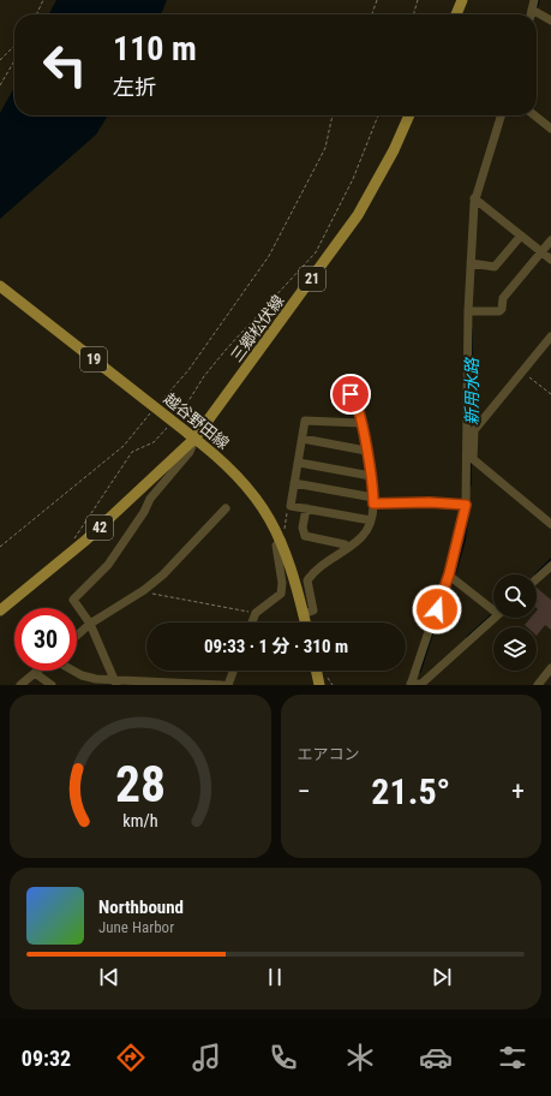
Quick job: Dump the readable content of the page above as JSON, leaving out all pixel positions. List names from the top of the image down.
{
  "streets": {
    "main road": [
      "21",
      "三郷松伏線",
      "19",
      "越谷野田線",
      "42"
    ]
  },
  "crossings": [
    ["三郷松伏線", "越谷野田線"],
    ["三郷松伏線", "42"],
    ["越谷野田線", "42"]
  ],
  "water": ["新用水路"],
  "page": {
    "turn": ["110 m", "左折"],
    "limit": "30",
    "trip": "09:33 · 1 分 · 310 m",
    "tile": "エアコン",
    "heat": ["−", "21.5°", "+"],
    "song": ["Northbound", "June Harbor"],
    "tabs": "09:32",
    "gauge": ["28", "km/h"]
  }
}
